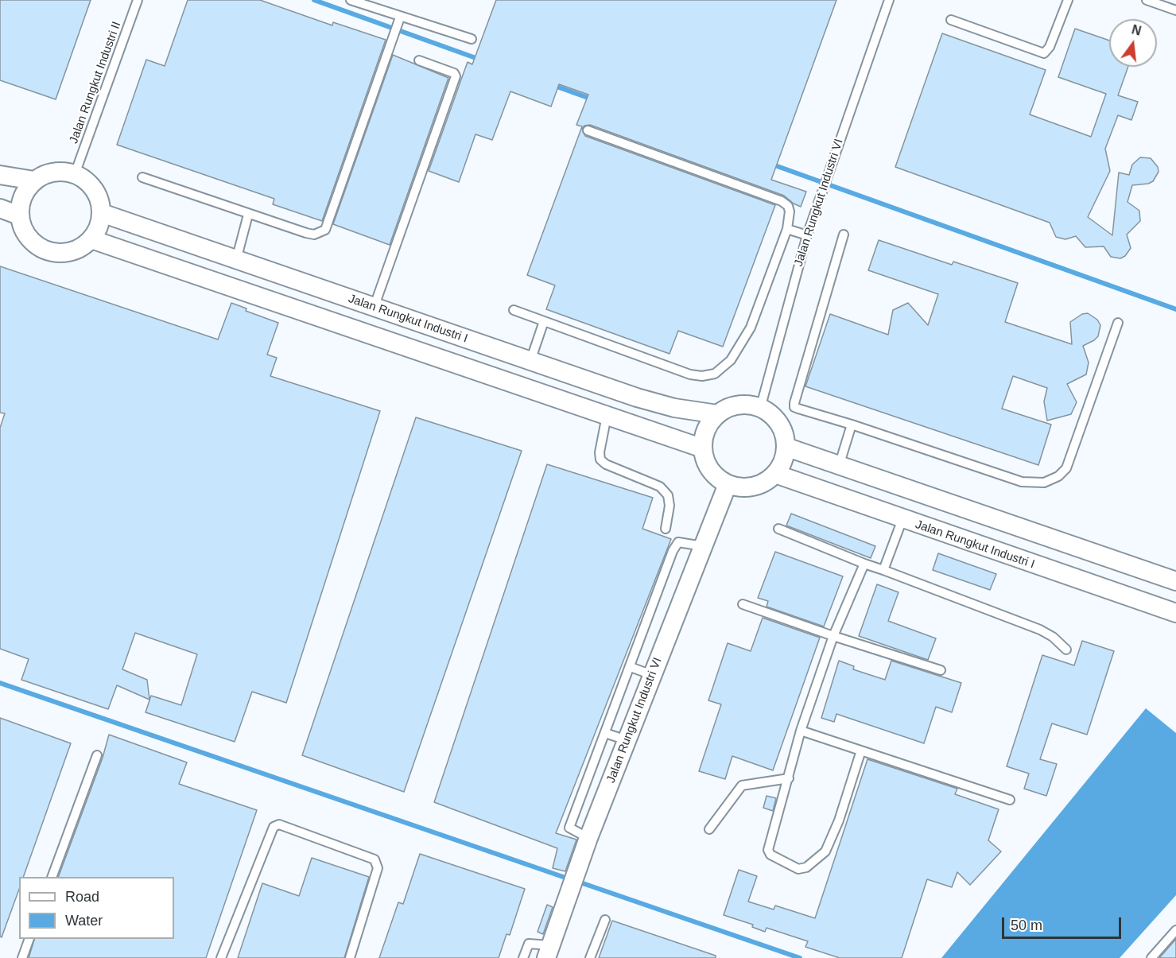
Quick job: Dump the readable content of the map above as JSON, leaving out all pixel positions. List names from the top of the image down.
{
  "streets": {
    "street": ["Jalan Rungkut Industri VI", "Jalan Rungkut Industri I"],
    "lane": ["Jalan Rungkut Industri II"]
  },
  "crossings": [
    ["Jalan Rungkut Industri II", "Jalan Rungkut Industri I"],
    ["Jalan Rungkut Industri VI", "Jalan Rungkut Industri I"]
  ],
  "legend": ["Road", "Water"],
  "scale_bar": "50 m",
  "north": "top"
}
